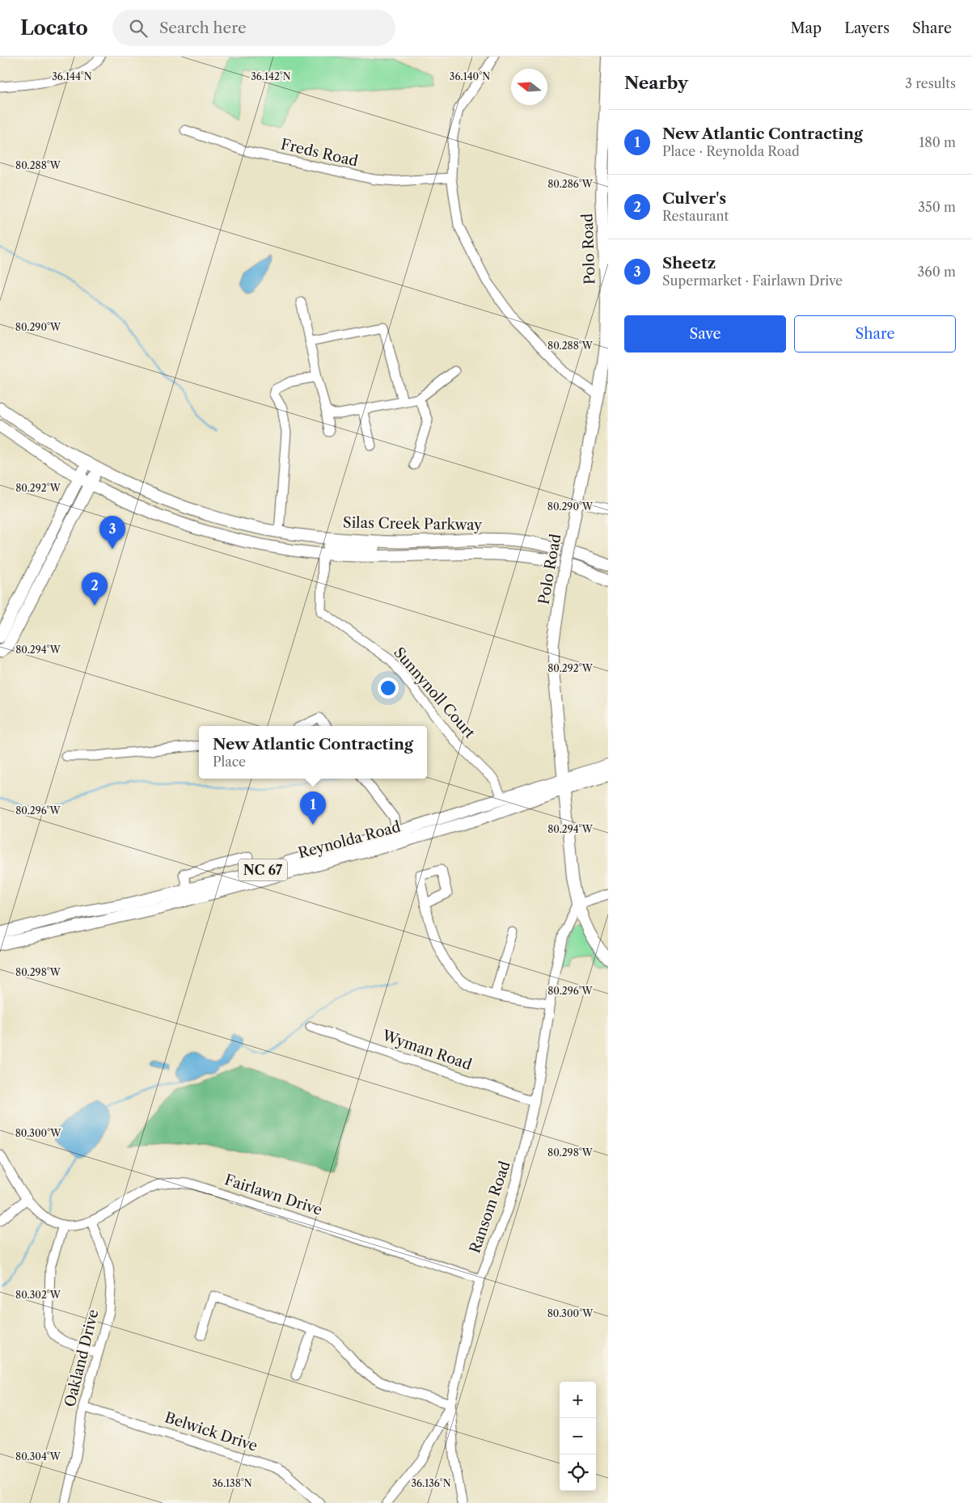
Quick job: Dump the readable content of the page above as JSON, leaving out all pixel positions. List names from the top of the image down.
{
  "streets": {
    "main road": [
      "Polo Road",
      "Silas Creek Parkway",
      "Reynolda Road",
      "NC 67"
    ],
    "street": [
      "Freds Road",
      "Sunnynoll Court",
      "Wyman Road",
      "Fairlawn Drive",
      "Ransom Road",
      "Oakland Drive",
      "Belwick Drive"
    ]
  },
  "crossings": [
    ["Polo Road", "Reynolda Road"],
    ["Polo Road", "Ransom Road"],
    ["Silas Creek Parkway", "Sunnynoll Court"],
    ["Sunnynoll Court", "Reynolda Road"],
    ["Wyman Road", "Ransom Road"],
    ["Fairlawn Drive", "Ransom Road"],
    ["Fairlawn Drive", "Oakland Drive"],
    ["Oakland Drive", "Belwick Drive"]
  ],
  "north": "left",
  "page": {
    "header": "Locato",
    "search": "Search here",
    "nav": ["Map", "Layers", "Share"],
    "heading": ["Nearby", "3 results"],
    "list": [
      {
        "mark": "1",
        "name": "New Atlantic Contracting",
        "note": "Place · Reynolda Road",
        "value": "180 m"
      },
      {
        "mark": "2",
        "name": "Culver's",
        "note": "Restaurant",
        "value": "350 m"
      },
      {
        "mark": "3",
        "name": "Sheetz",
        "note": "Supermarket · Fairlawn Drive",
        "value": "360 m"
      }
    ],
    "buttons": ["Save", "Share"],
    "pins": ["3", "2", "1"],
    "popup": ["New Atlantic Contracting", "Place"],
    "map_buttons": ["+", "−"]
  },
  "coordinates": [
    "36.144°N",
    "36.142°N",
    "36.140°N",
    "80.288°W",
    "80.286°W",
    "80.290°W",
    "80.292°W",
    "80.294°W",
    "80.296°W",
    "80.298°W",
    "80.300°W",
    "80.302°W",
    "80.304°W",
    "36.138°N",
    "36.136°N"
  ]
}
